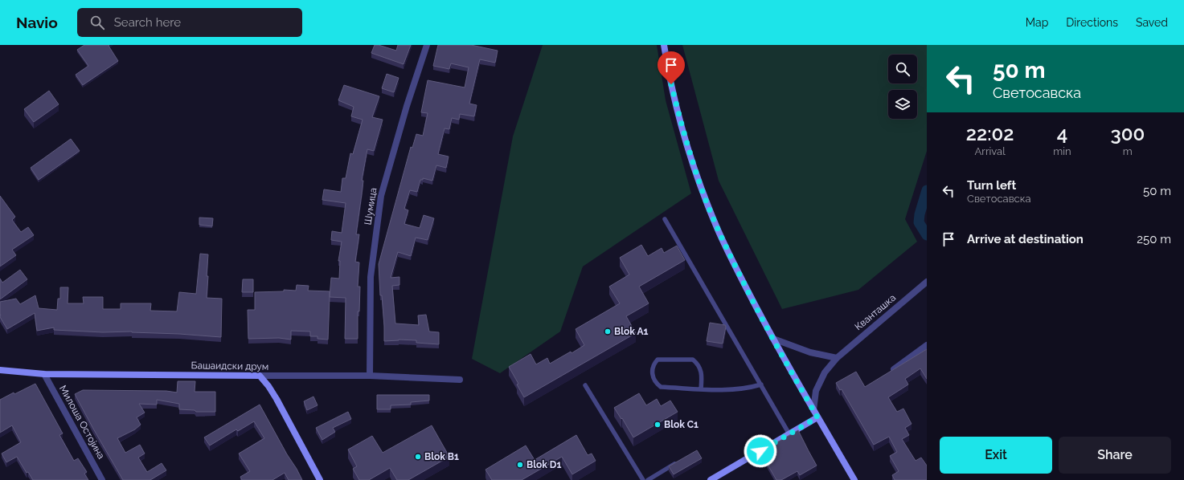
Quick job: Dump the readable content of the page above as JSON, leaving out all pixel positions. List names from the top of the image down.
{
  "streets": {
    "main road": ["Башаидски друм"],
    "street": ["Шумица", "Кванташка", "Милоша Остојина"]
  },
  "crossings": [
    ["Шумица", "Башаидски друм"],
    ["Башаидски друм", "Милоша Остојина"]
  ],
  "places": [
    "Blok A1",
    "Blok C1",
    "Blok B1",
    "Blok D1"
  ],
  "page": {
    "header": "Navio",
    "search": "Search here",
    "nav": ["Map", "Directions", "Saved"],
    "turn": ["50 m", "Светосавска"],
    "eta": [
      "22:02",
      "Arrival",
      "4",
      "min",
      "300",
      "m"
    ],
    "list": [
      {
        "name": "Turn left",
        "note": "Светосавска",
        "value": "50 m"
      },
      {
        "name": "Arrive at destination",
        "value": "250 m"
      }
    ],
    "buttons": ["Exit", "Share"]
  }
}
